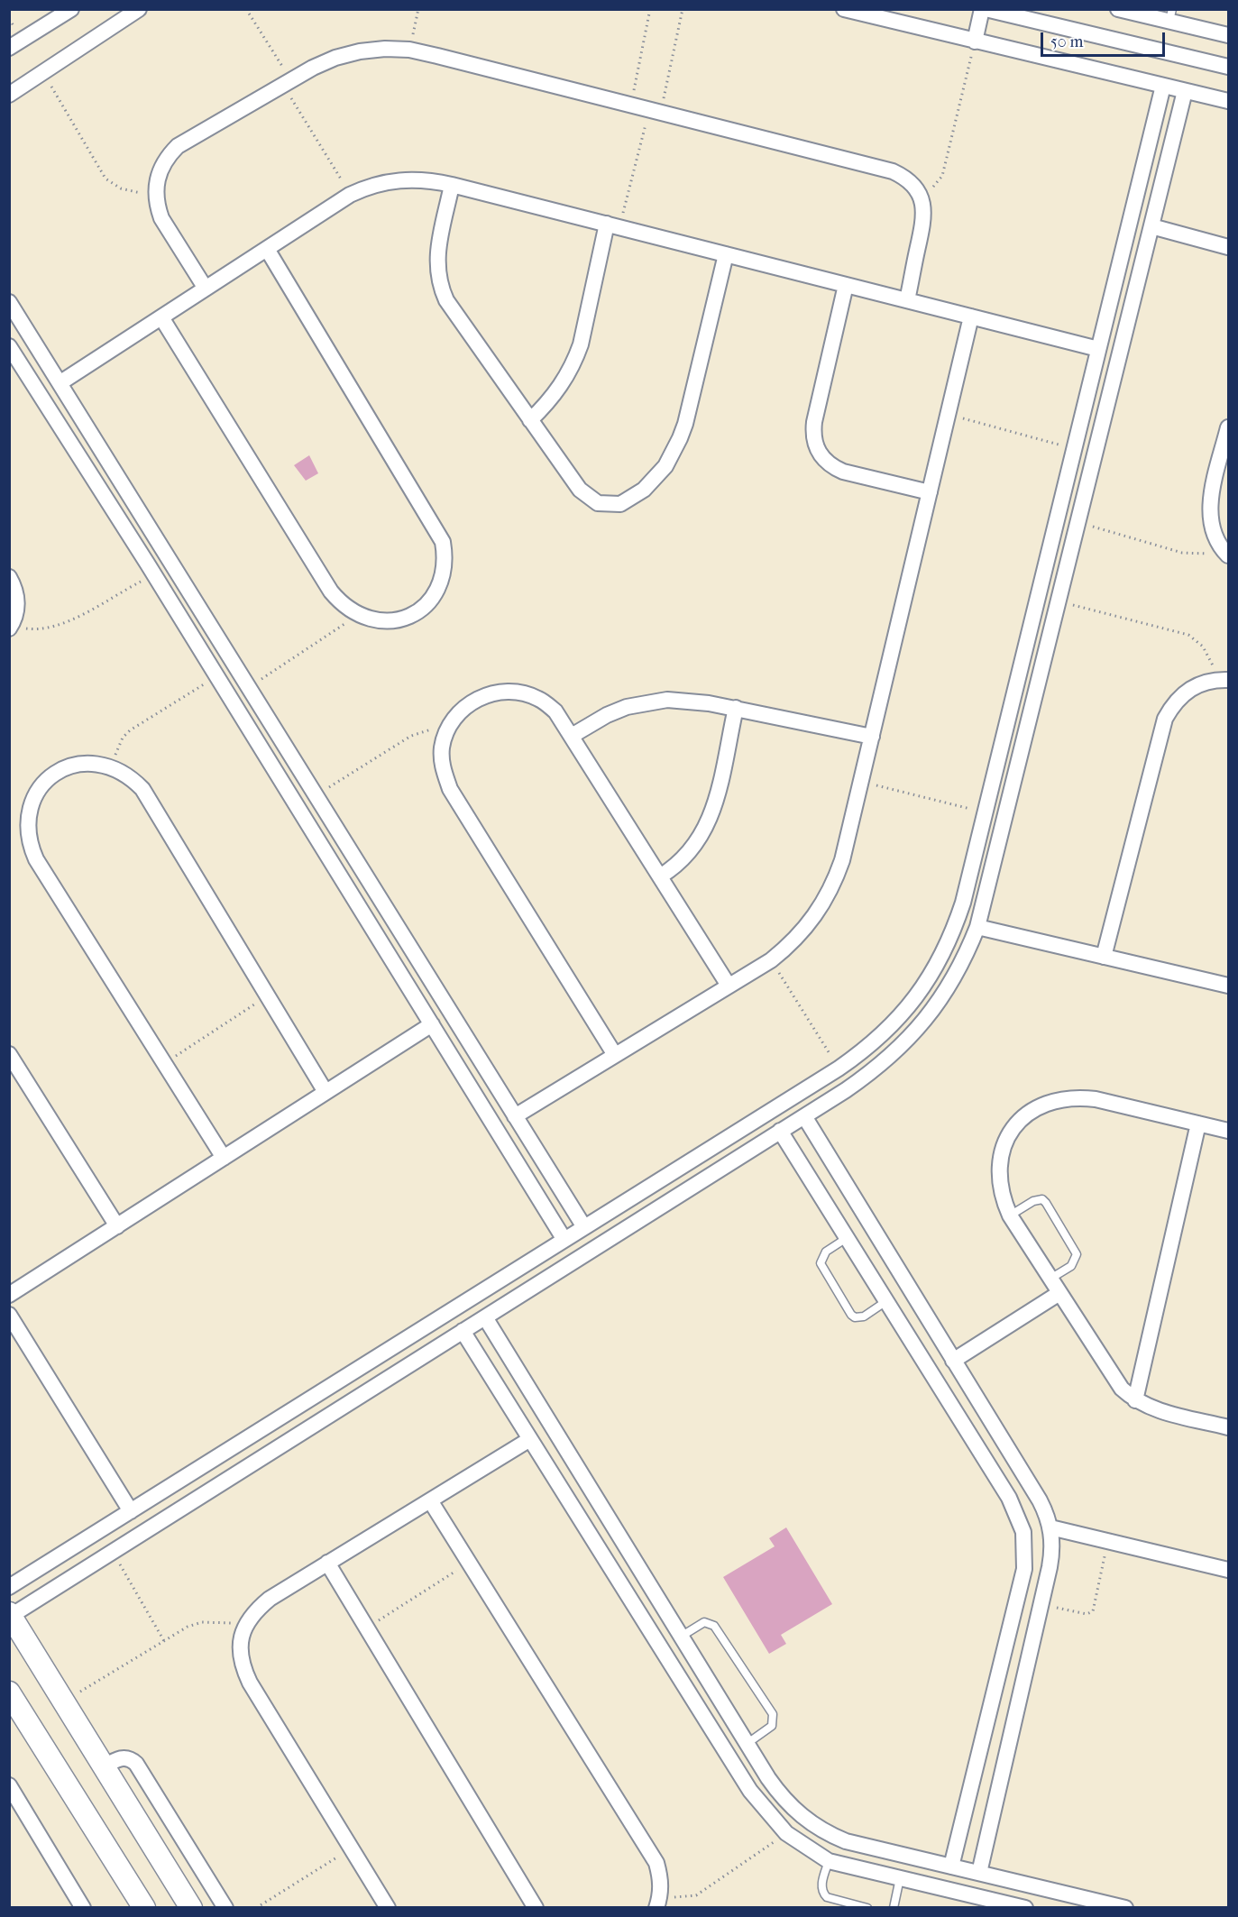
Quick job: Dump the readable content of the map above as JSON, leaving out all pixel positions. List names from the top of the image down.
{
  "scale_bar": "50 m"
}
